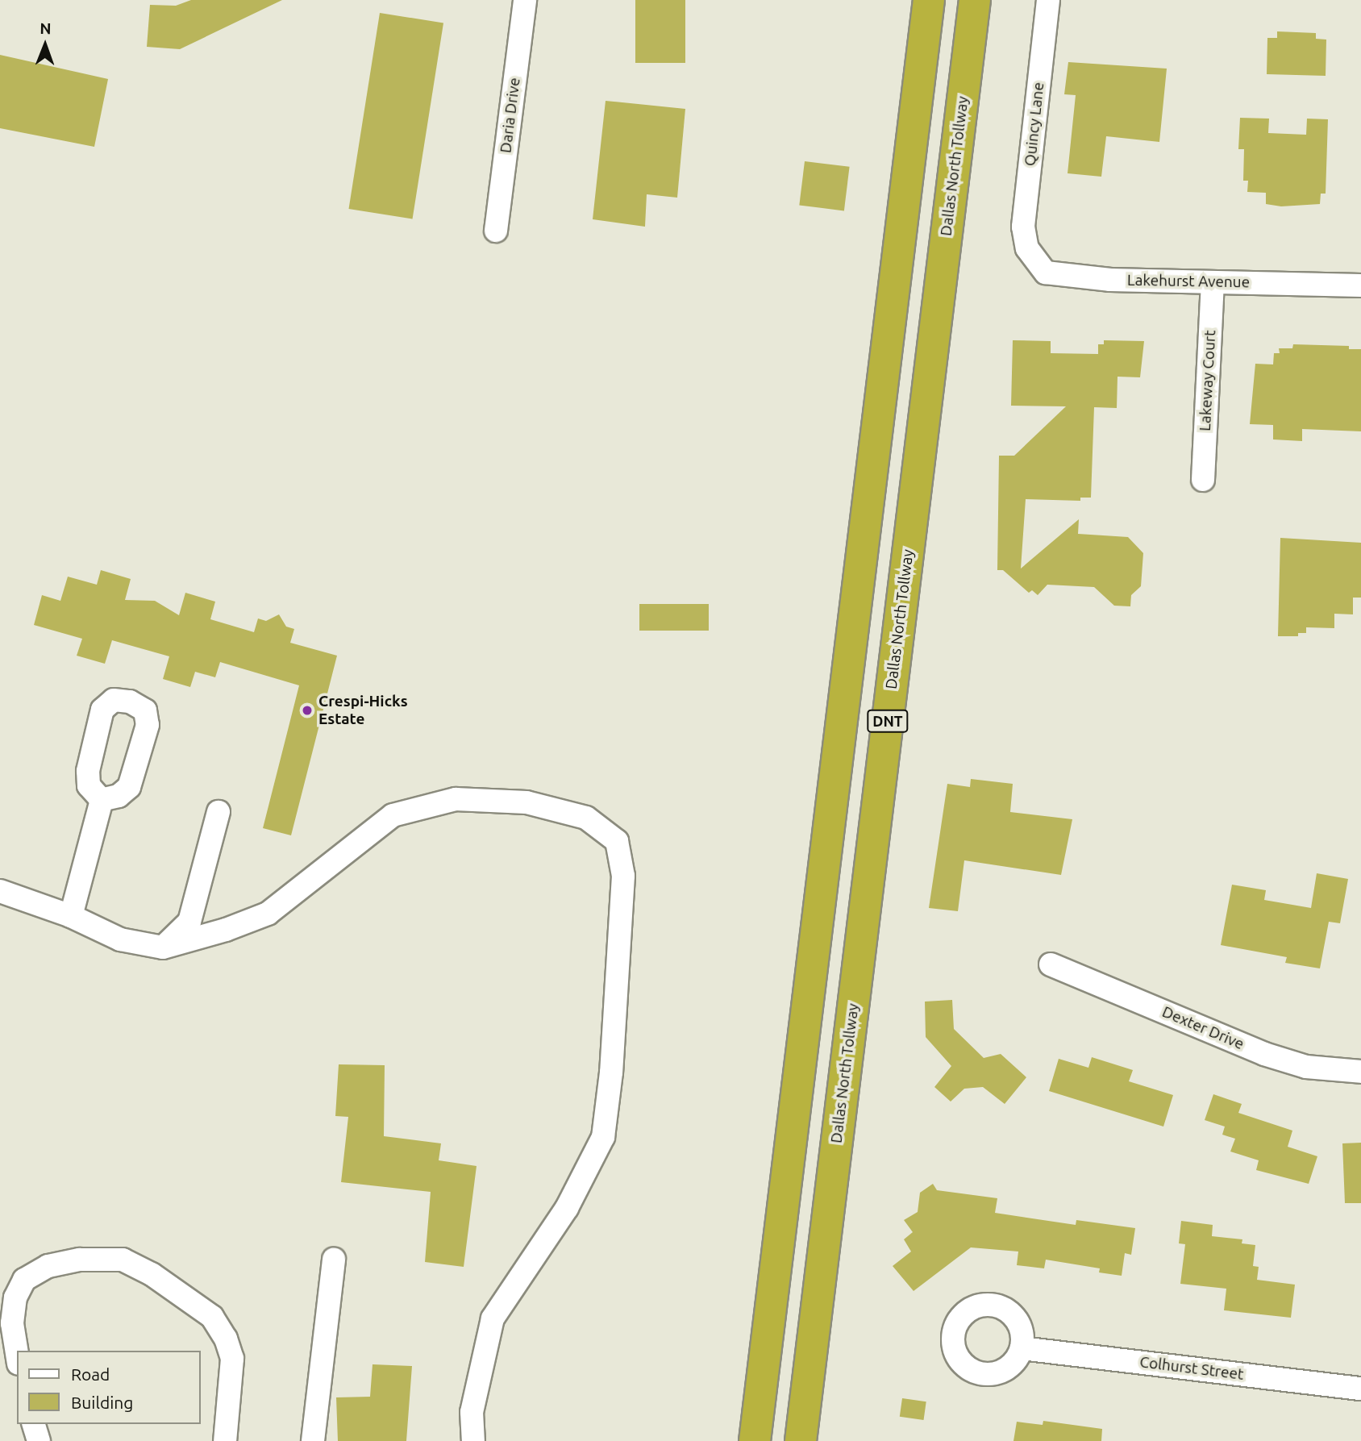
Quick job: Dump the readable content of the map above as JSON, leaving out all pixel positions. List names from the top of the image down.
{
  "streets": {
    "highway": ["Dallas North Tollway", "DNT"],
    "street": [
      "Daria Drive",
      "Quincy Lane",
      "Lakehurst Avenue",
      "Lakeway Court",
      "Dexter Drive",
      "Colhurst Street"
    ]
  },
  "crossings": [
    ["Quincy Lane", "Lakehurst Avenue"],
    ["Lakehurst Avenue", "Lakeway Court"]
  ],
  "places": ["Crespi-Hicks Estate"],
  "legend": ["Road", "Building"],
  "north": "top"
}
